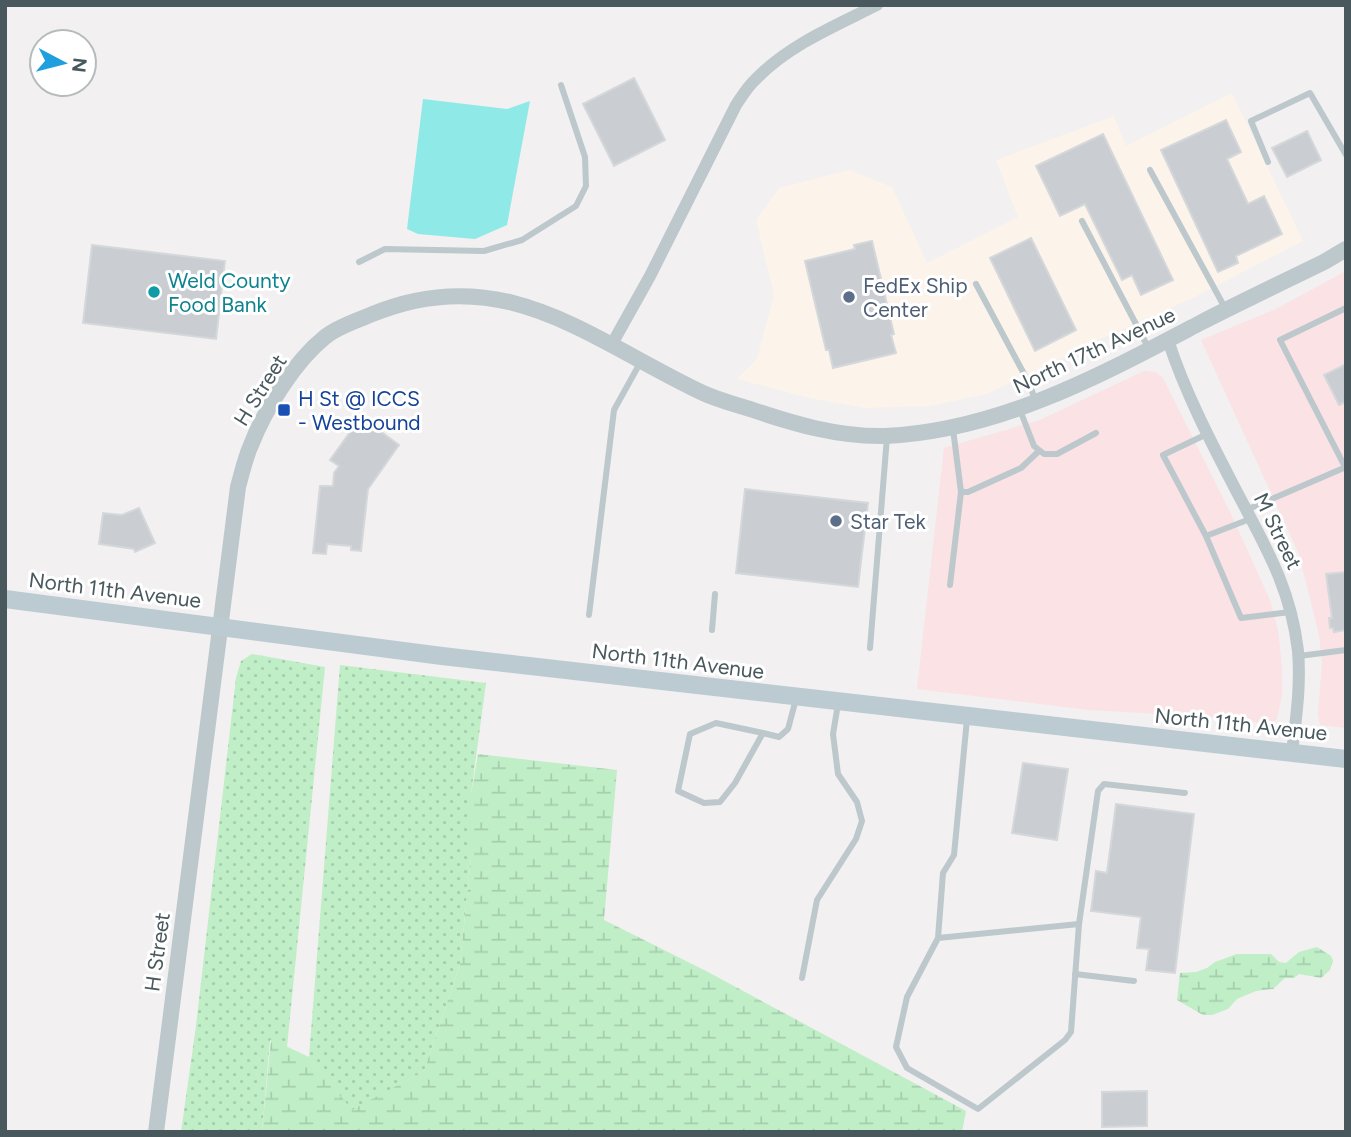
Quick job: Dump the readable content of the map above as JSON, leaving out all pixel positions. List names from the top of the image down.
{
  "streets": {
    "main road": ["North 11th Avenue"],
    "street": ["North 17th Avenue", "H Street", "M Street"]
  },
  "crossings": [
    ["North 17th Avenue", "H Street"],
    ["North 17th Avenue", "M Street"],
    ["H Street", "North 11th Avenue"],
    ["M Street", "North 11th Avenue"]
  ],
  "places": {
    "other": ["Weld County Food Bank", "FedEx Ship Center", "Star Tek"],
    "transit": ["H St @ ICCS - Westbound"]
  },
  "north": "right"
}
